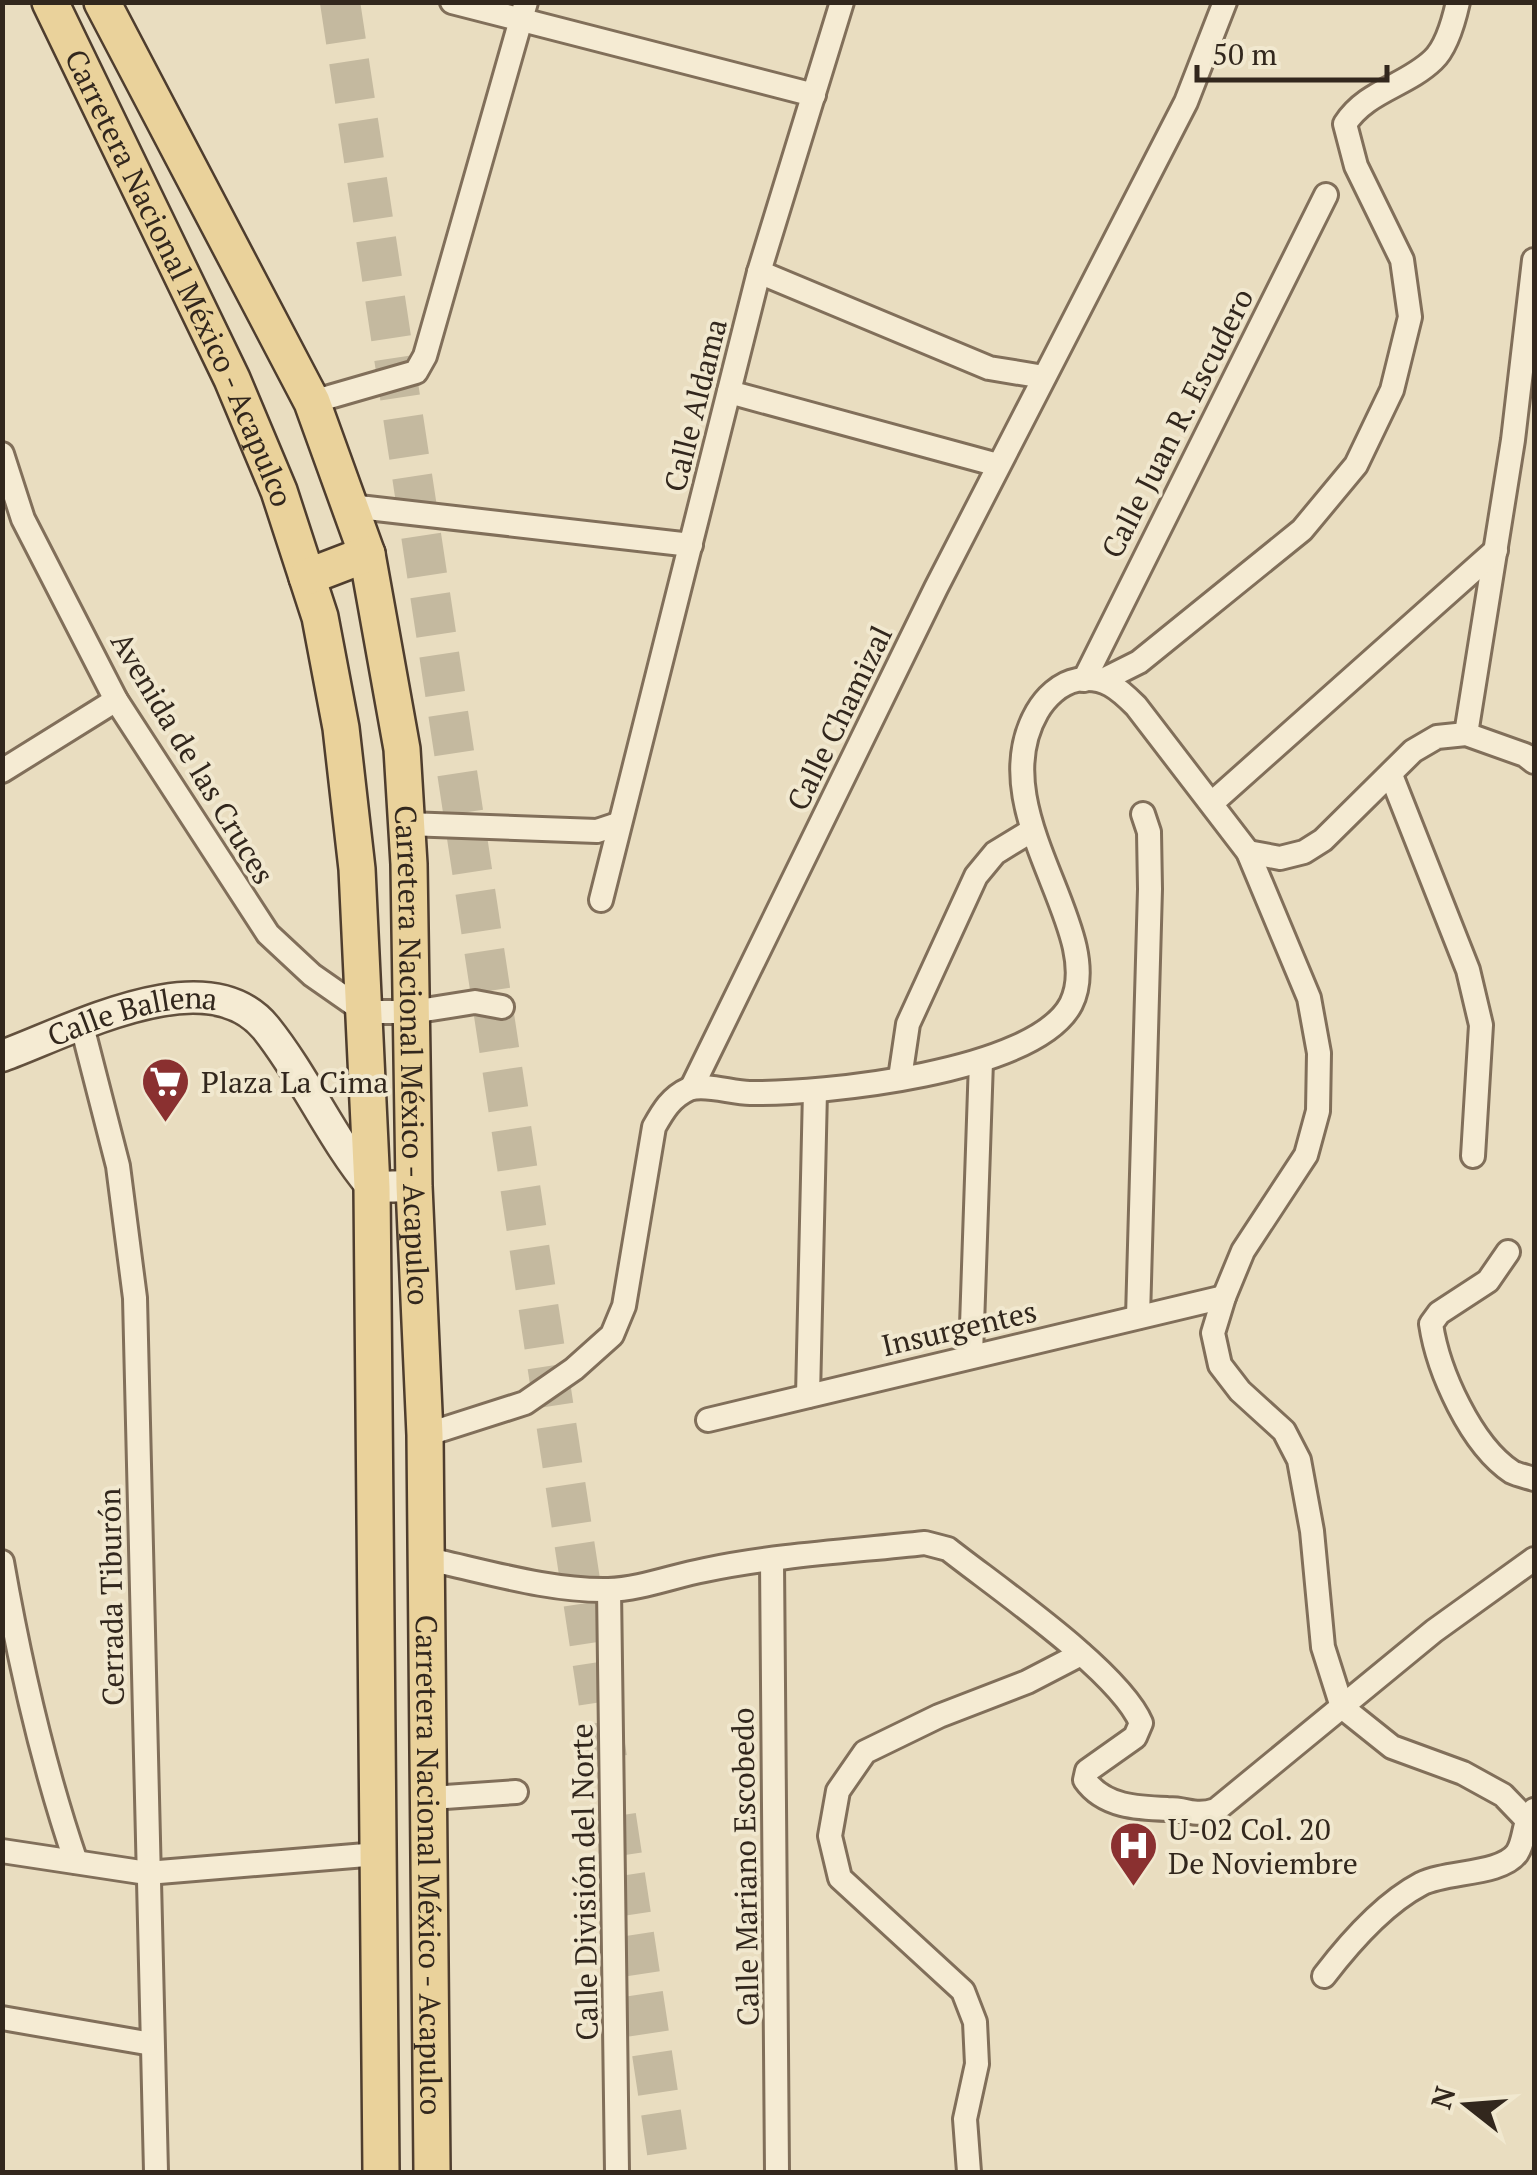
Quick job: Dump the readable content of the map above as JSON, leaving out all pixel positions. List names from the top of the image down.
{
  "streets": {
    "main road": ["Carretera Nacional México - Acapulco"],
    "street": [
      "Calle Aldama",
      "Calle Juan R. Escudero",
      "Calle Chamizal",
      "Avenida de las Cruces",
      "Calle Ballena",
      "Insurgentes",
      "Cerrada Tiburón",
      "Calle Mariano Escobedo",
      "Calle División del Norte"
    ]
  },
  "crossings": [
    ["Carretera Nacional México - Acapulco", "Calle Chamizal"],
    ["Carretera Nacional México - Acapulco", "Avenida de las Cruces"],
    ["Carretera Nacional México - Acapulco", "Calle Ballena"],
    ["Calle Ballena", "Cerrada Tiburón"]
  ],
  "places": {
    "supermarket": ["Plaza La Cima"],
    "hospital": ["U-02 Col. 20 De Noviembre"]
  },
  "scale_bar": "50 m",
  "north": "left"
}
